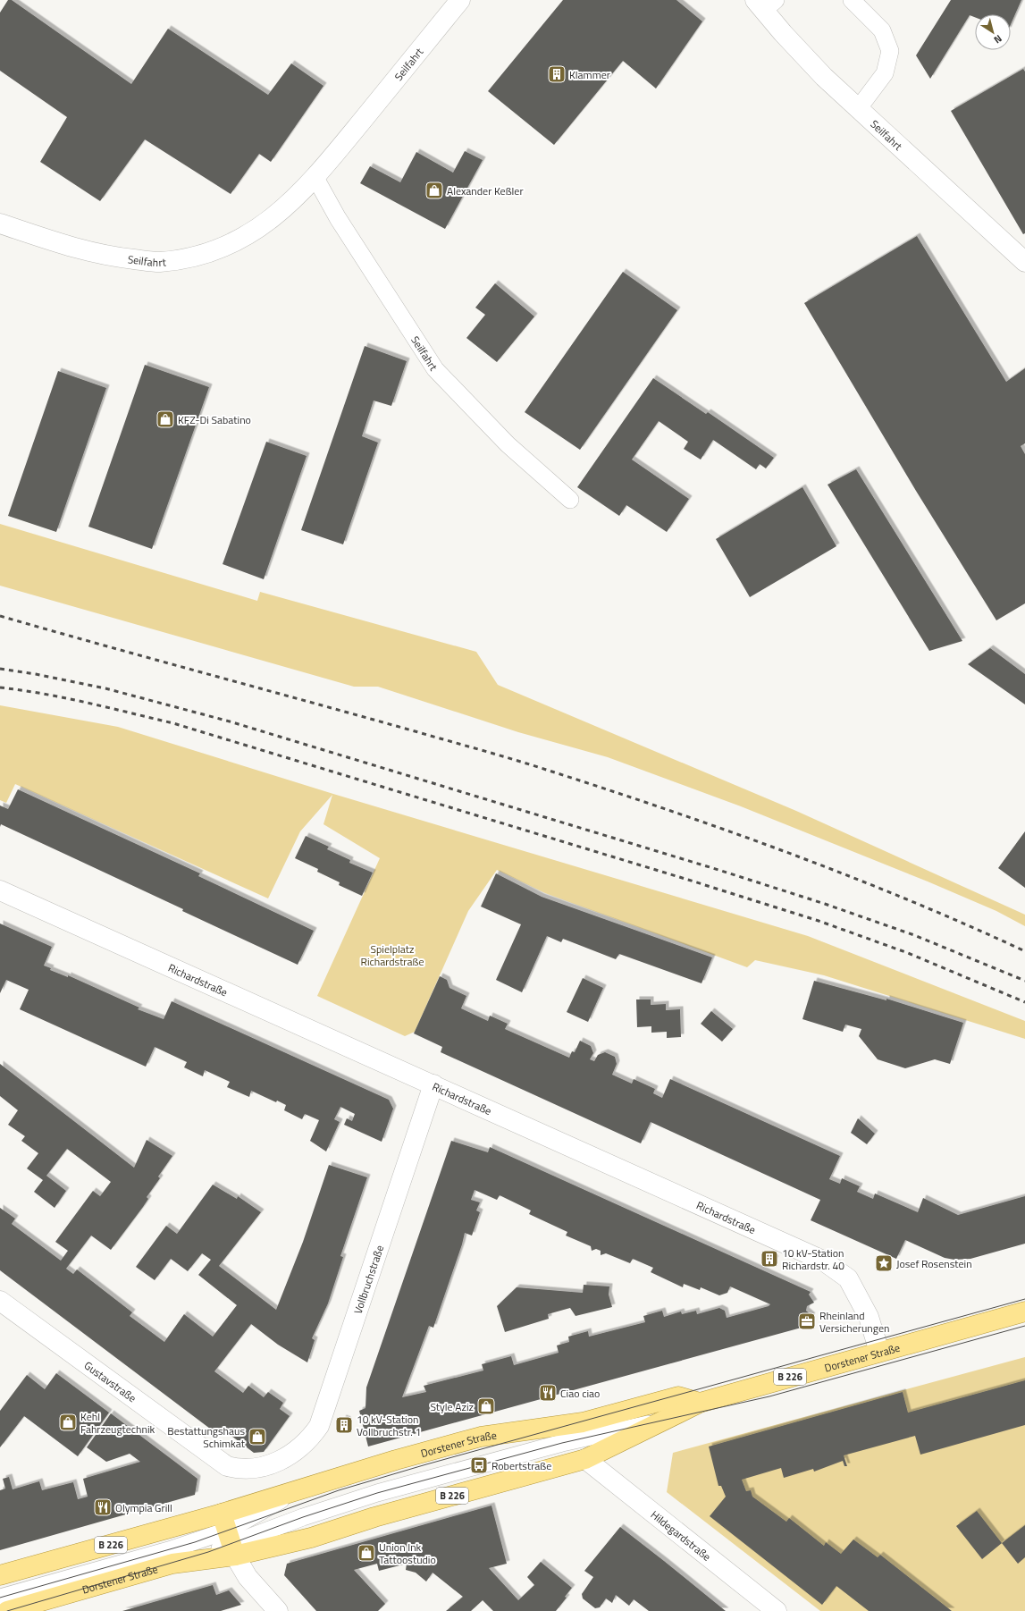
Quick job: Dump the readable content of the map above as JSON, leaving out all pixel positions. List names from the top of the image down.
{
  "streets": {
    "main road": ["Dorstener Straße", "B 226"],
    "street": [
      "Seilfahrt",
      "Richardstraße",
      "Vollbruchstraße",
      "Gustavstraße",
      "Hildegardstraße"
    ]
  },
  "crossings": [
    ["Richardstraße", "Vollbruchstraße"],
    ["Richardstraße", "Dorstener Straße"],
    ["Vollbruchstraße", "Gustavstraße"],
    ["Dorstener Straße", "Hildegardstraße"]
  ],
  "parks": ["Spielplatz Richardstraße"],
  "places": {
    "building": ["Klammer", "10 kV-Station Richardstr. 40", "10 kV-Station Vollbruchstr. 1"],
    "shop": [
      "Alexander Keßler",
      "KFZ-Di Sabatino",
      "Style Aziz",
      "Kehl Fahrzeugtechnik",
      "Bestattungshaus Schimkat",
      "Union Ink Tattoostudio"
    ],
    "place": ["Josef Rosenstein"],
    "office": ["Rheinland Versicherungen"],
    "restaurant": ["Ciao ciao", "Olympia Grill"],
    "bus stop": ["Robertstraße"]
  },
  "north": "bottom right"
}
